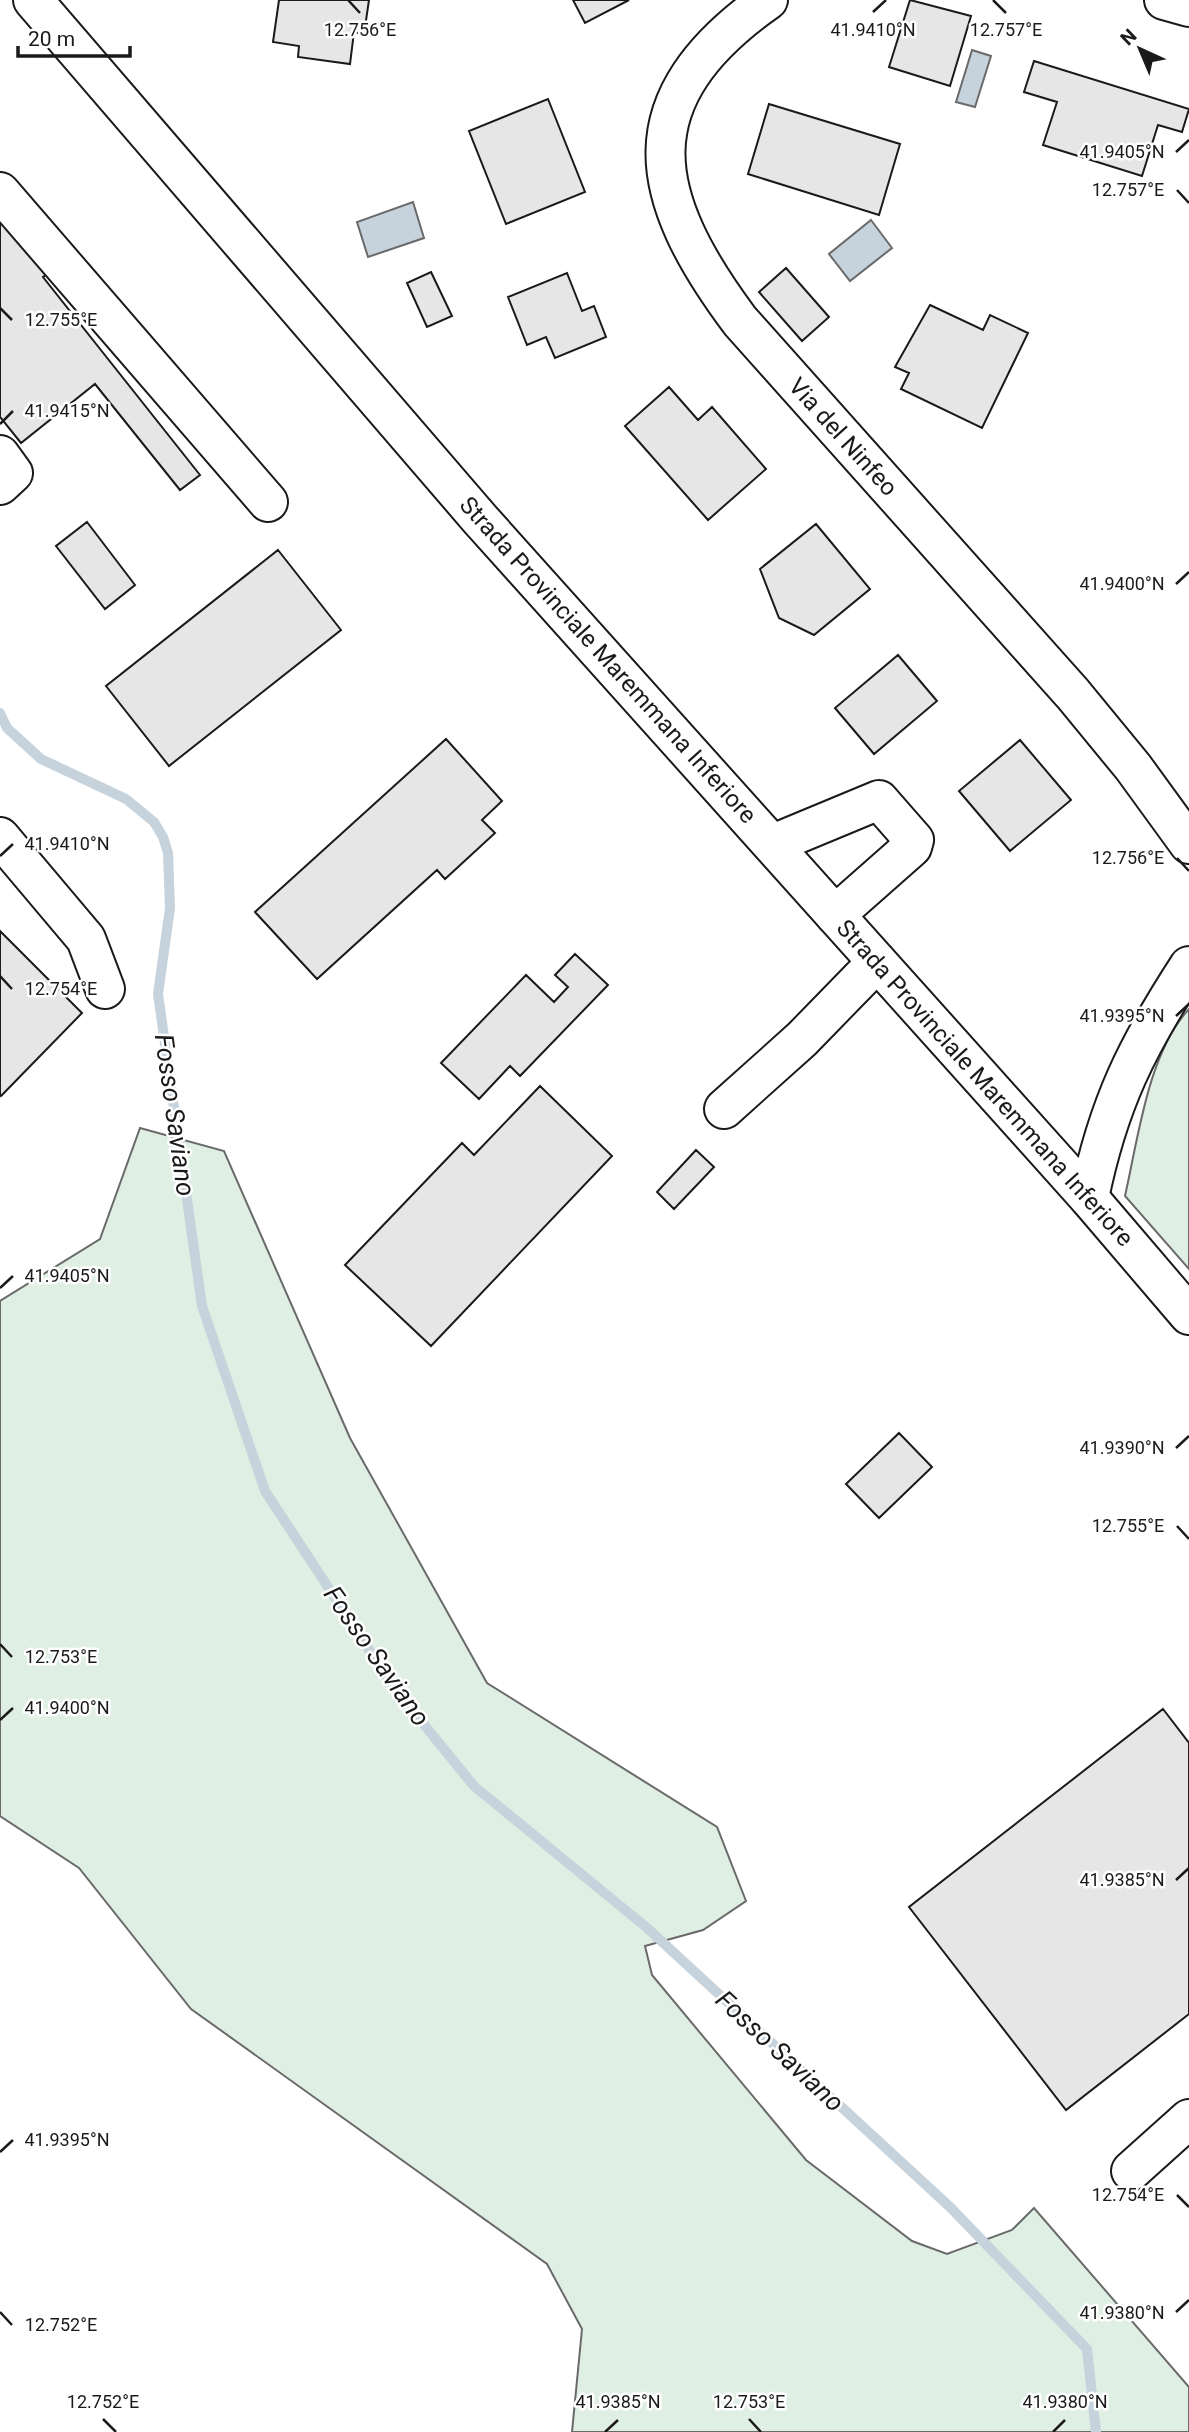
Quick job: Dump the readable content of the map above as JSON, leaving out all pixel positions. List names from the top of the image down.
{
  "streets": {
    "main road": ["Via del Ninfeo", "Strada Provinciale Maremmana Inferiore"]
  },
  "water": ["Fosso Saviano"],
  "scale_bar": "20 m",
  "north": "top left",
  "coordinates": [
    "41.9410°N",
    "12.756°E",
    "12.757°E",
    "41.9405°N",
    "12.755°E",
    "41.9415°N",
    "41.9400°N",
    "12.754°E",
    "41.9395°N",
    "41.9390°N",
    "12.753°E",
    "41.9385°N",
    "41.9380°N",
    "12.752°E"
  ]
}
